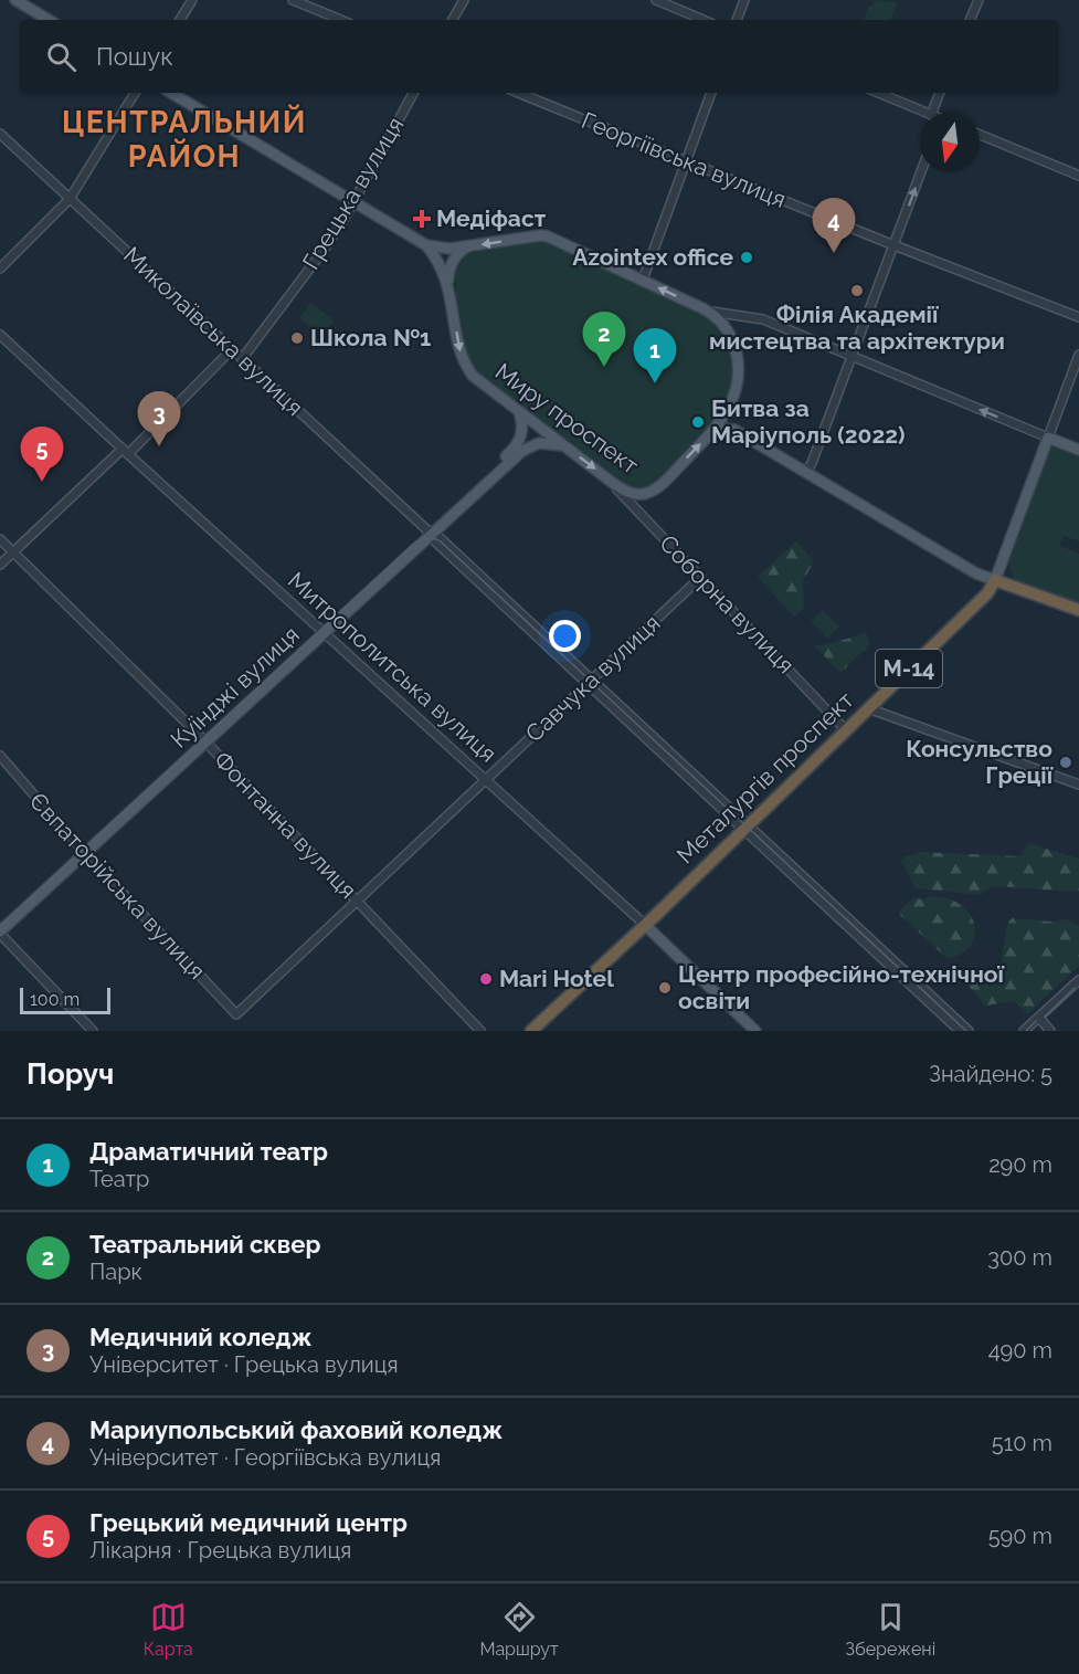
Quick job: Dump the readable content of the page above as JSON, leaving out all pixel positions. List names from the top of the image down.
{
  "streets": {
    "highway": ["М-14", "Металургів проспект"],
    "main road": ["Миру проспект", "Митрополитська вулиця", "Куїнджі вулиця"],
    "street": [
      "Георгіївська вулиця",
      "Грецька вулиця",
      "Миколаївська вулиця",
      "Соборна вулиця",
      "Савчука вулиця",
      "Фонтанна вулиця",
      "Євпаторійська вулиця"
    ]
  },
  "crossings": [
    ["Грецька вулиця", "Миколаївська вулиця"],
    ["Грецька вулиця", "Миру проспект"],
    ["Миколаївська вулиця", "Савчука вулиця"],
    ["Миколаївська вулиця", "Куїнджі вулиця"],
    ["Миколаївська вулиця", "Металургів проспект"],
    ["Миру проспект", "Соборна вулиця"],
    ["Миру проспект", "Куїнджі вулиця"],
    ["Соборна вулиця", "Савчука вулиця"],
    ["Соборна вулиця", "Металургів проспект"],
    ["Митрополитська вулиця", "Савчука вулиця"],
    ["Митрополитська вулиця", "Куїнджі вулиця"],
    ["Митрополитська вулиця", "Металургів проспект"],
    ["Савчука вулиця", "Фонтанна вулиця"],
    ["Савчука вулиця", "Євпаторійська вулиця"],
    ["Куїнджі вулиця", "Фонтанна вулиця"],
    ["Куїнджі вулиця", "Євпаторійська вулиця"]
  ],
  "districts": ["ЦЕНТРАЛЬНИЙ РАЙОН"],
  "places": {
    "health": ["Медіфаст"],
    "other": [
      "Azointex office",
      "Філія Академії мистецтва та архітектури",
      "Школа №1",
      "Битва за Маріуполь (2022)",
      "Консульство Греції",
      "Mari Hotel",
      "Центр професійно-технічної освіти"
    ]
  },
  "scale_bar": "100 m",
  "north": "bottom",
  "page": {
    "search": "Пошук",
    "pins": [
      "4",
      "2",
      "1",
      "3",
      "5"
    ],
    "scale": "100 m",
    "heading": ["Поруч", "Знайдено: 5"],
    "list": [
      {
        "mark": "1",
        "name": "Драматичний театр",
        "note": "Театр",
        "value": "290 m"
      },
      {
        "mark": "2",
        "name": "Театральний сквер",
        "note": "Парк",
        "value": "300 m"
      },
      {
        "mark": "3",
        "name": "Медичний коледж",
        "note": "Університет · Грецька вулиця",
        "value": "490 m"
      },
      {
        "mark": "4",
        "name": "Мариупольський фаховий коледж",
        "note": "Університет · Георгіївська вулиця",
        "value": "510 m"
      },
      {
        "mark": "5",
        "name": "Грецький медичний центр",
        "note": "Лікарня · Грецька вулиця",
        "value": "590 m"
      }
    ],
    "nav": ["Карта", "Маршрут", "Збережені"]
  }
}
